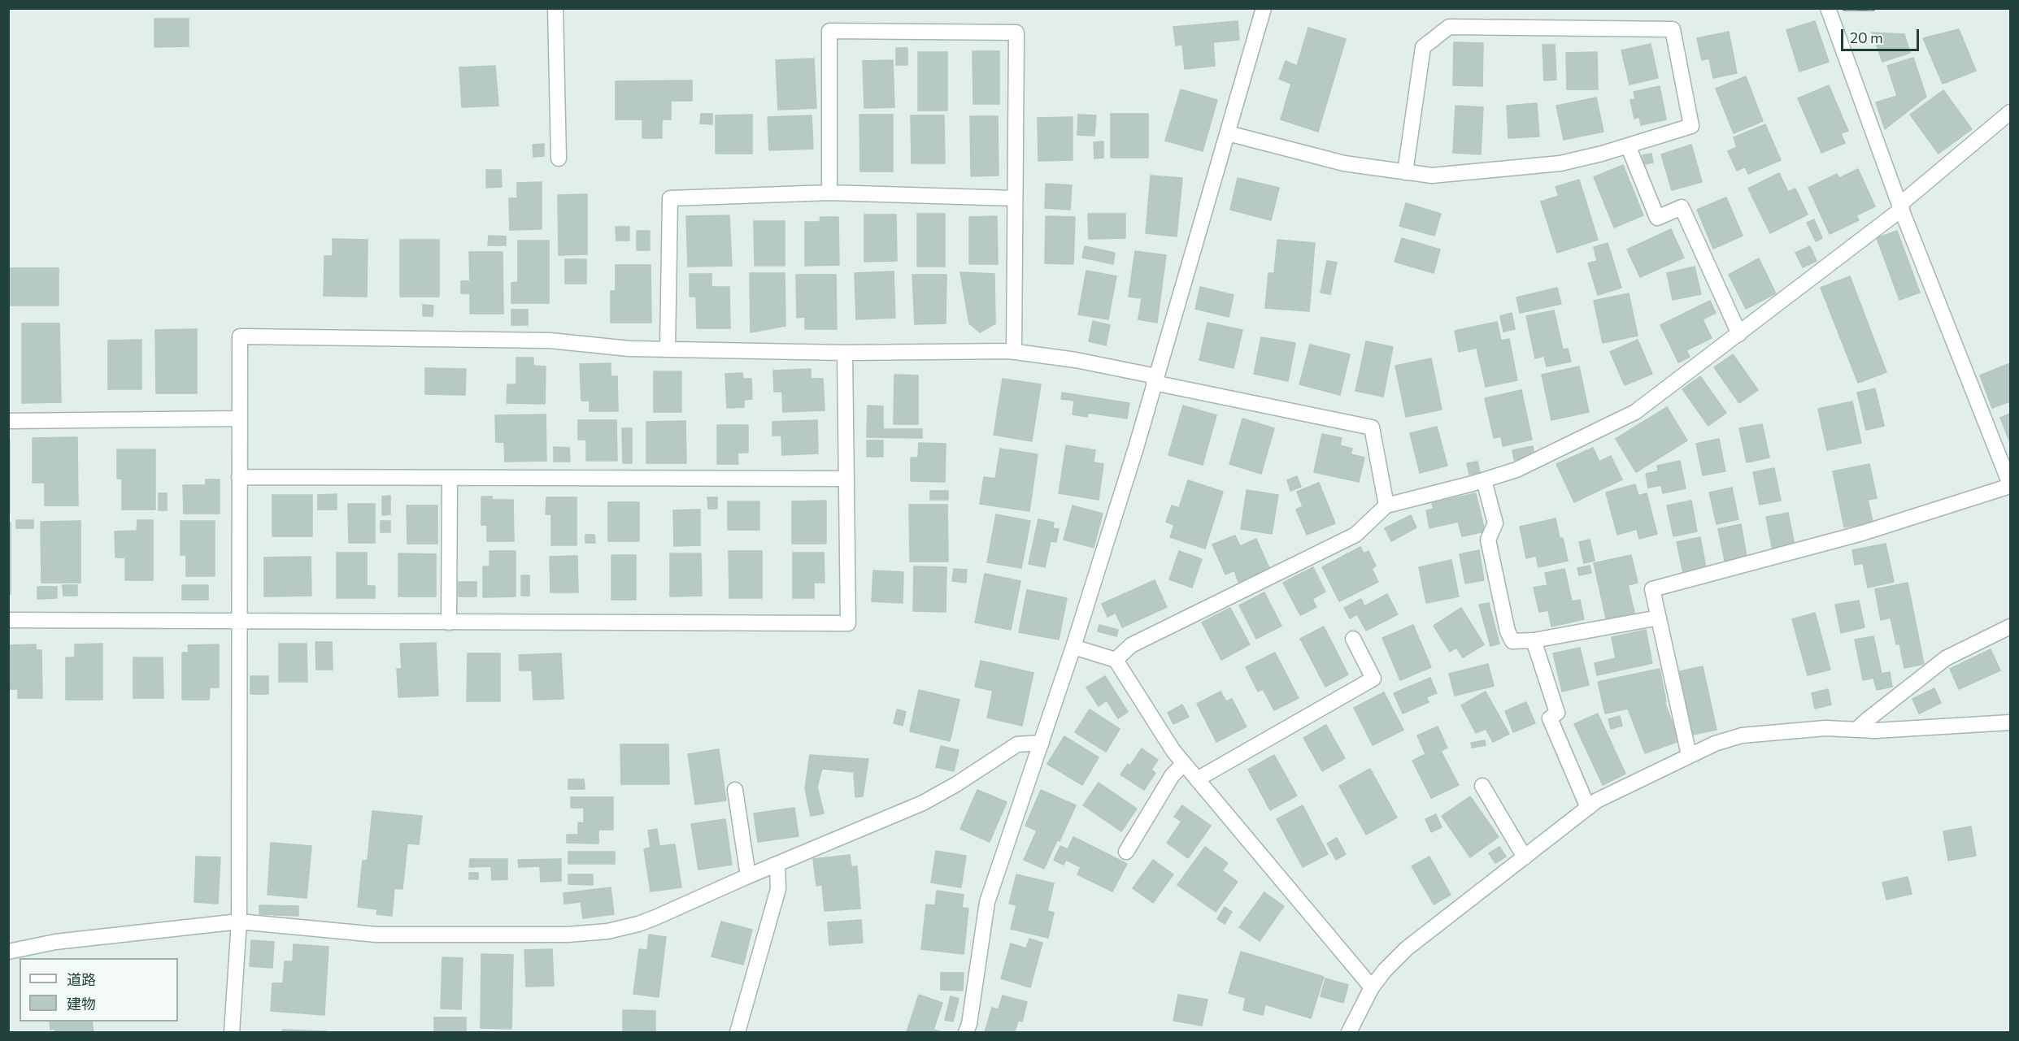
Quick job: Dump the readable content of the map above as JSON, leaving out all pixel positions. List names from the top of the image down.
{
  "legend": ["道路", "建物"],
  "scale_bar": "20 m"
}
